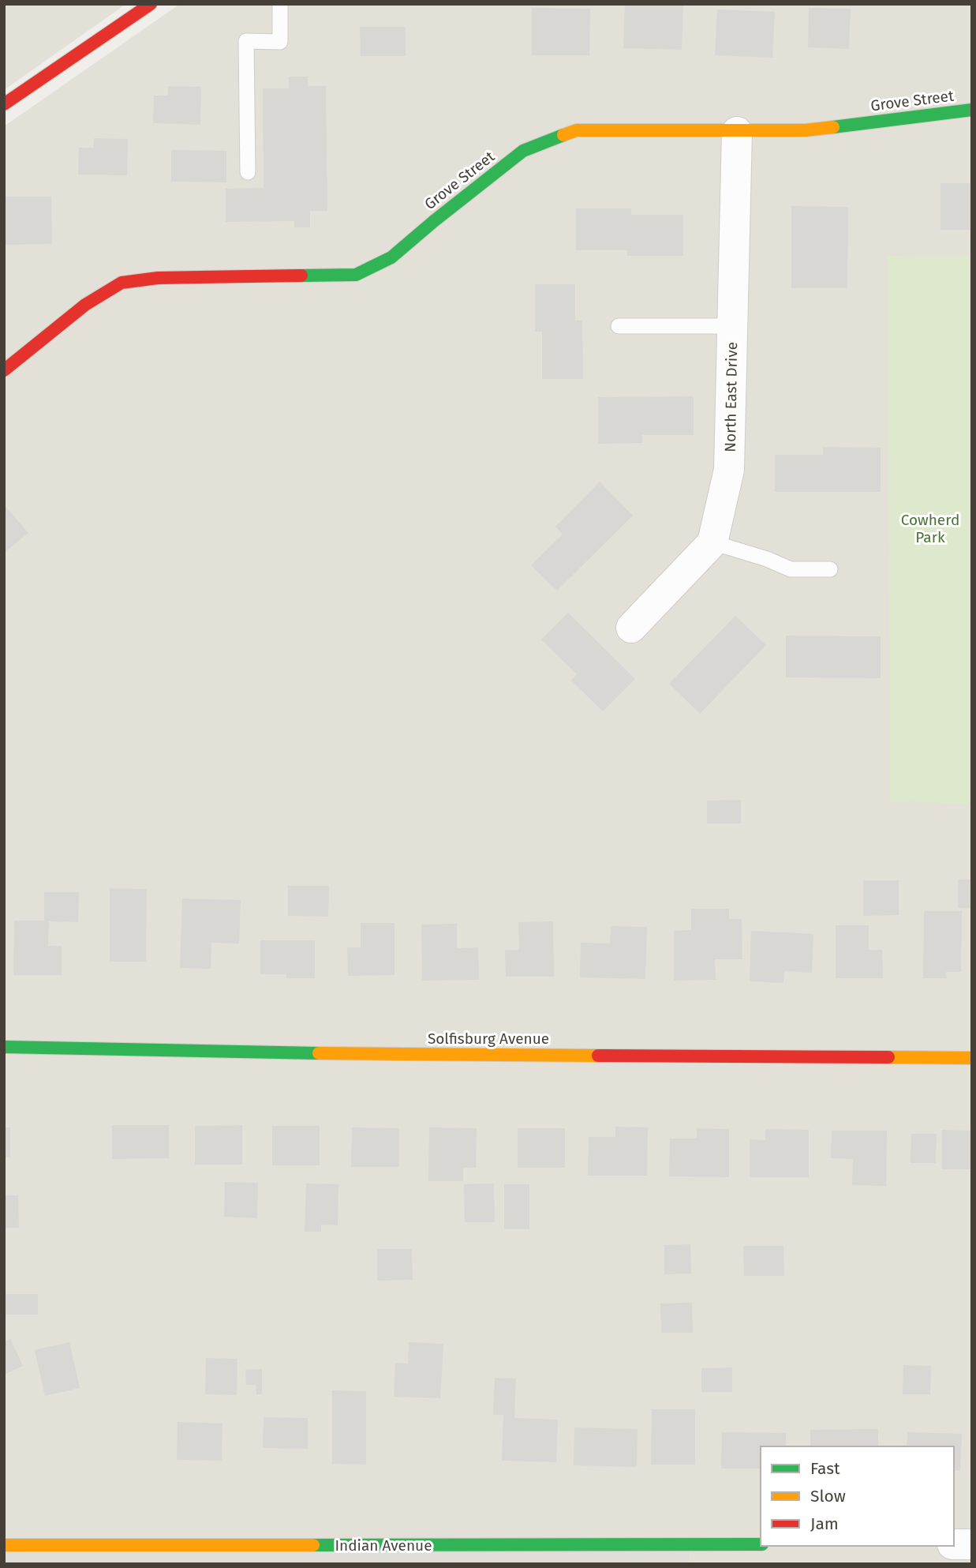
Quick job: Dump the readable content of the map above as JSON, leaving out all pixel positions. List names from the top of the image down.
{
  "streets": {
    "street": [
      "Grove Street",
      "North East Drive",
      "Solfisburg Avenue",
      "Indian Avenue"
    ]
  },
  "crossings": [
    ["Grove Street", "North East Drive"]
  ],
  "parks": ["Cowherd Park"],
  "legend": ["Fast", "Slow", "Jam"]
}
